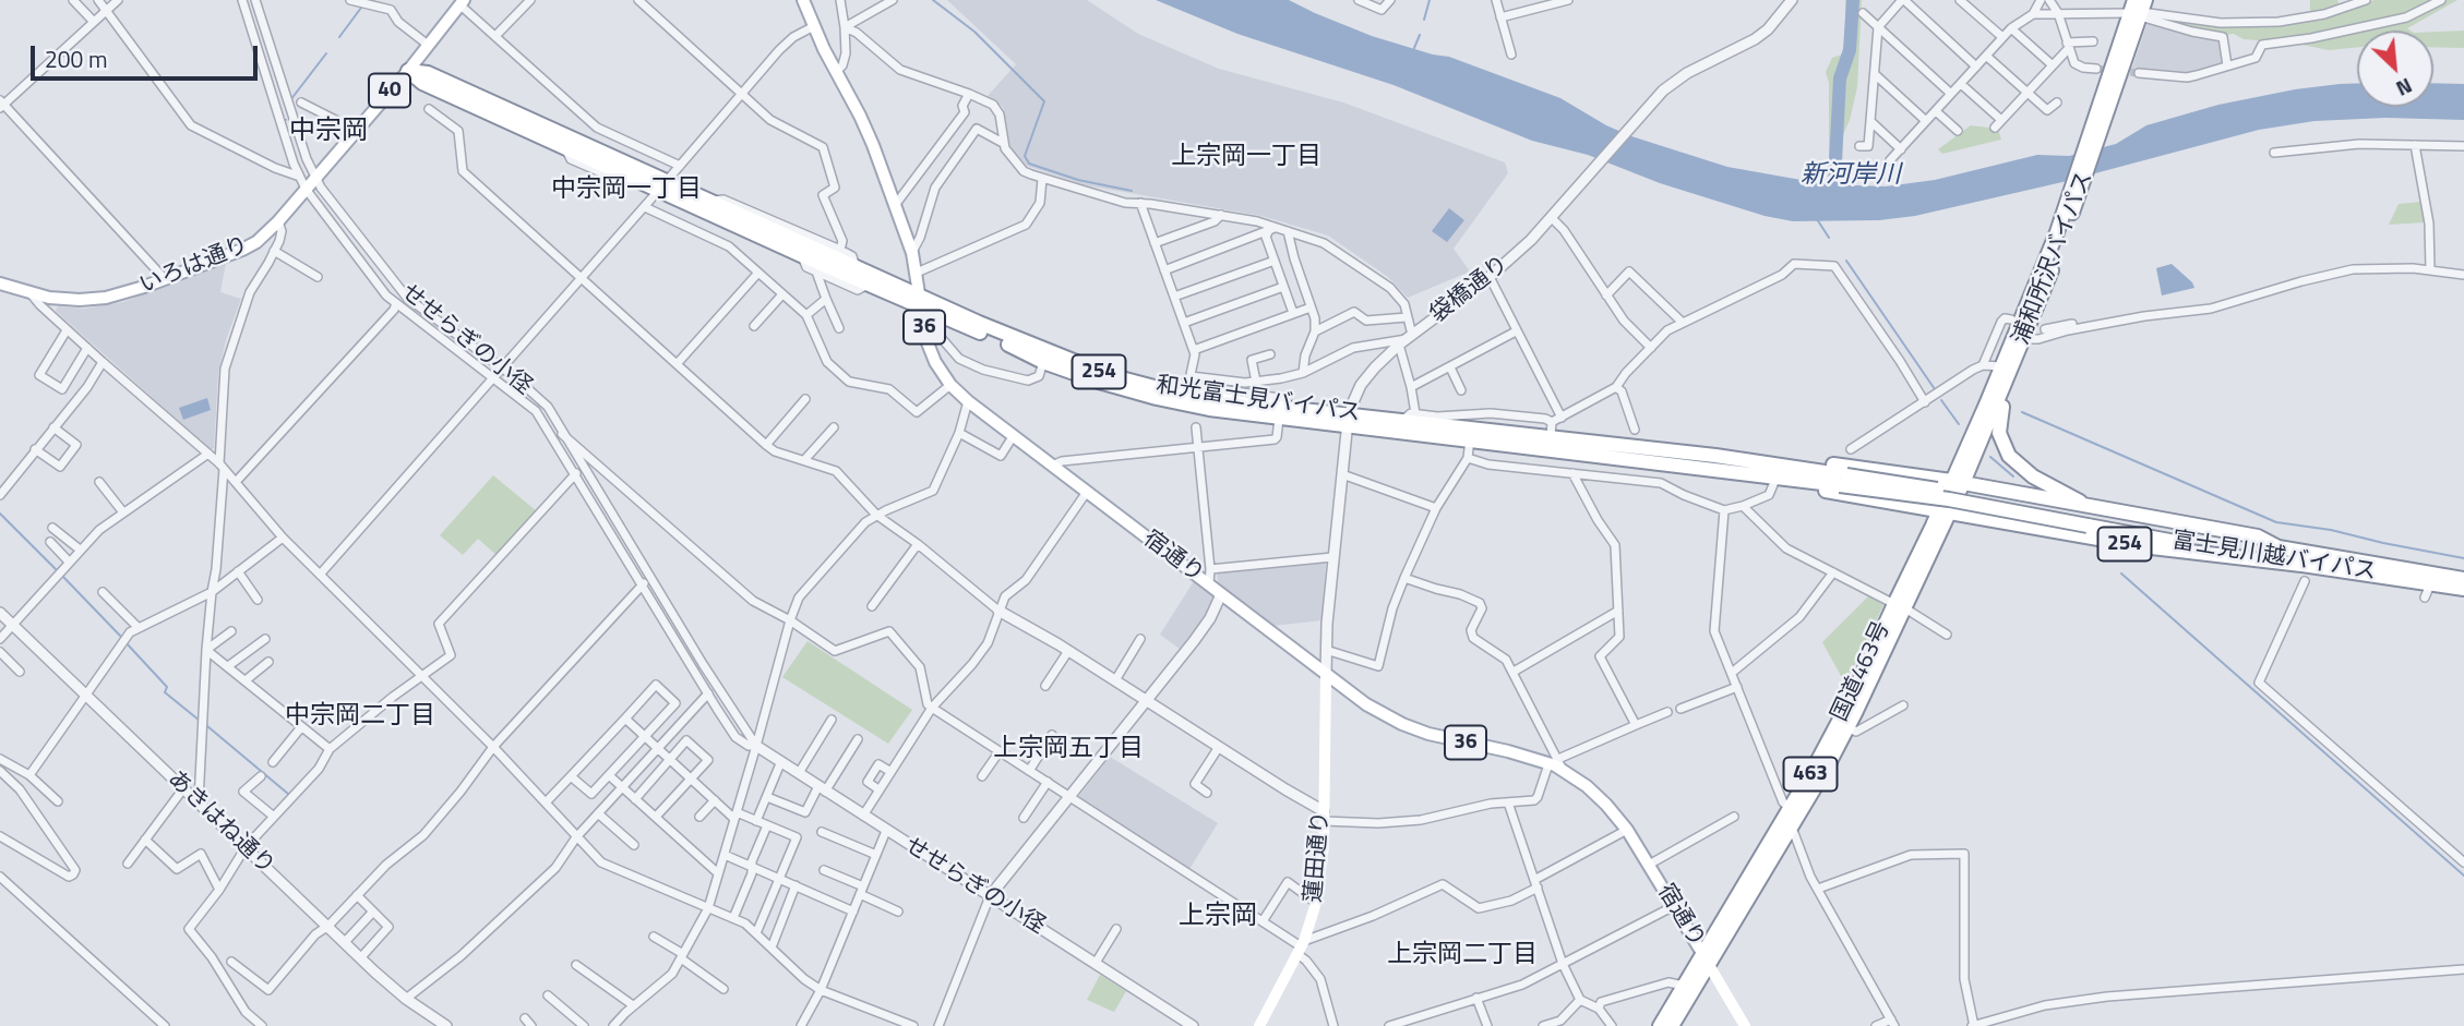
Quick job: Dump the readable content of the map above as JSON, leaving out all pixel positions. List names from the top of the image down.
{
  "streets": {
    "highway": [
      "浦和所沢バイパス",
      "254",
      "和光富士見バイパス",
      "富士見川越バイパス",
      "国道463号",
      "463"
    ],
    "main road": [
      "40",
      "いろは通り",
      "36",
      "宿通り",
      "蓮田通り"
    ],
    "street": ["袋橋通り", "せせらぎの小径", "あきはね通り"]
  },
  "crossings": [
    ["浦和所沢バイパス", "254"],
    ["浦和所沢バイパス", "和光富士見バイパス"],
    ["浦和所沢バイパス", "富士見川越バイパス"],
    ["浦和所沢バイパス", "国道463号"],
    ["いろは通り", "せせらぎの小径"],
    ["いろは通り", "和光富士見バイパス"],
    ["袋橋通り", "和光富士見バイパス"],
    ["袋橋通り", "宿通り"],
    ["袋橋通り", "蓮田通り"],
    ["254", "和光富士見バイパス"],
    ["254", "富士見川越バイパス"],
    ["254", "国道463号"],
    ["和光富士見バイパス", "宿通り"],
    ["和光富士見バイパス", "富士見川越バイパス"],
    ["和光富士見バイパス", "国道463号"],
    ["宿通り", "国道463号"],
    ["宿通り", "蓮田通り"],
    ["富士見川越バイパス", "国道463号"]
  ],
  "districts": [
    "中宗岡",
    "上宗岡一丁目",
    "中宗岡一丁目",
    "中宗岡二丁目",
    "上宗岡五丁目",
    "上宗岡",
    "上宗岡二丁目"
  ],
  "water": ["新河岸川"],
  "scale_bar": "200 m",
  "north": "bottom right"
}
